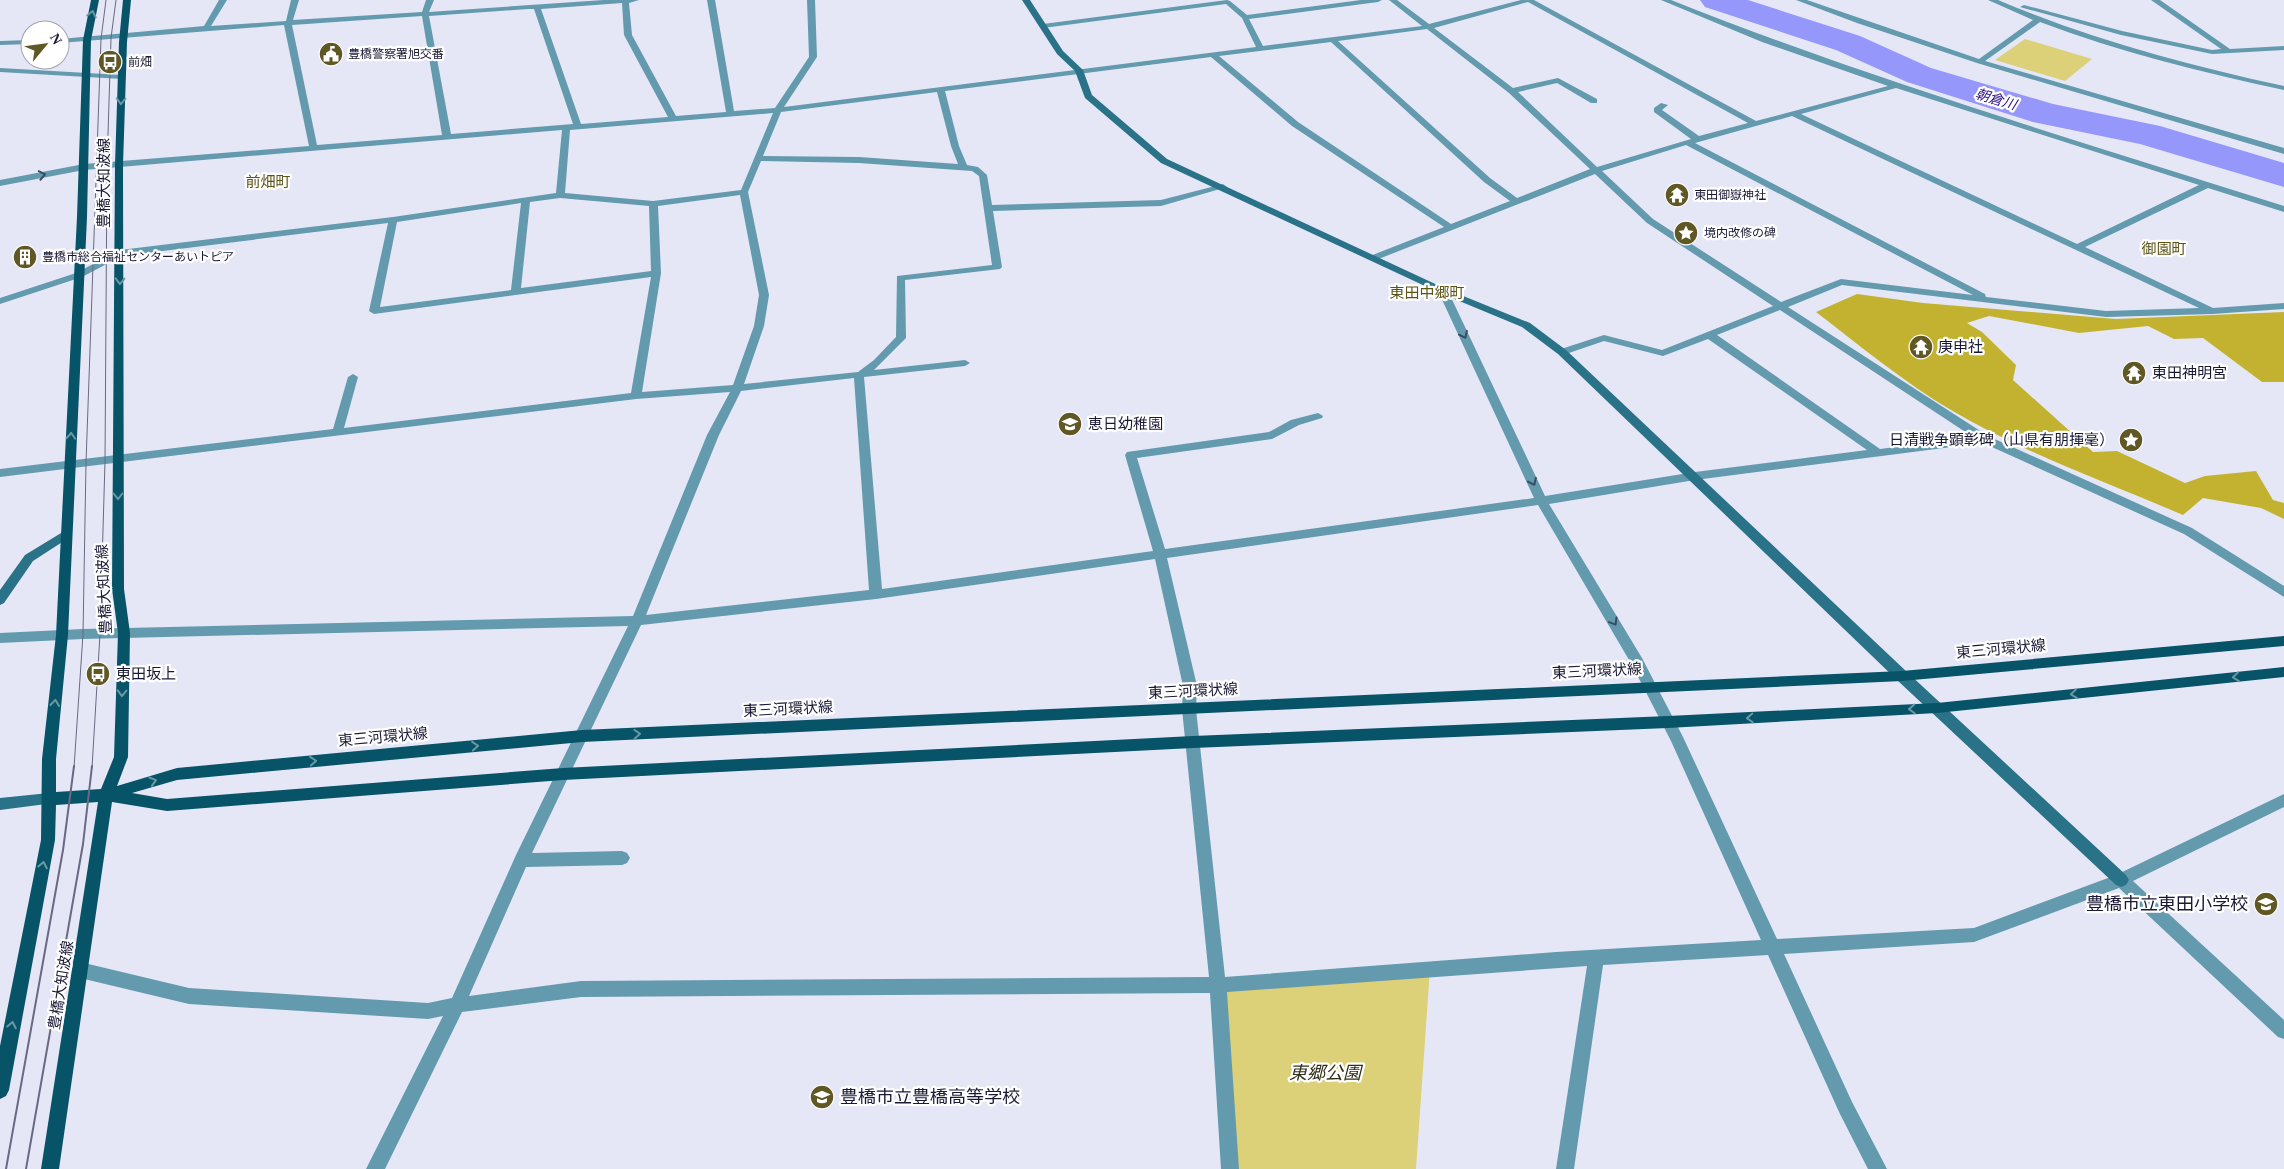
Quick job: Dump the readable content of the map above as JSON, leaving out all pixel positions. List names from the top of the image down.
{
  "streets": {
    "main road": ["豊橋大知波線", "東三河環状線"]
  },
  "crossings": [
    ["豊橋大知波線", "東三河環状線"]
  ],
  "districts": ["前畑町", "御園町", "東田中郷町"],
  "water": ["朝倉川"],
  "parks": ["東郷公園"],
  "places": {
    "public building": ["豊橋警察署旭交番"],
    "bus stop": ["前畑", "東田坂上"],
    "temple": ["東田御嶽神社", "庚申社", "東田神明宮"],
    "place": ["境内改修の碑", "日清戦争顕彰碑（山県有朋揮毫）"],
    "building": ["豊橋市総合福祉センターあいトピア"],
    "school or university": ["恵日幼稚園", "豊橋市立東田小学校", "豊橋市立豊橋高等学校"]
  },
  "north": "top right"
}
